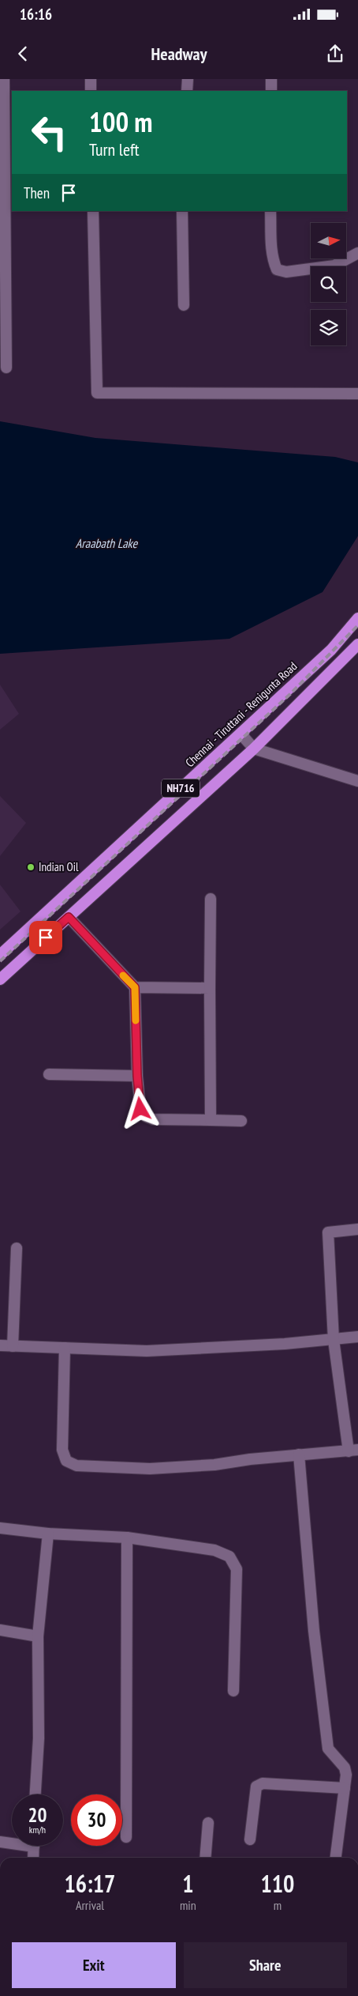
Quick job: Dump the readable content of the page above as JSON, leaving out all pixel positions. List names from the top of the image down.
{
  "streets": {
    "highway": ["Chennai - Tiruttani - Renigunta Road", "NH716"]
  },
  "water": ["Araabath Lake"],
  "places": ["Indian Oil"],
  "north": "right",
  "page": {
    "status": "16:16",
    "header": "Headway",
    "turn": ["100 m", "Turn left"],
    "then": "Then",
    "speed": "20 km/h",
    "limit": "30",
    "eta": [
      "16:17",
      "Arrival",
      "1",
      "min",
      "110",
      "m"
    ],
    "buttons": ["Exit", "Share"]
  }
}
